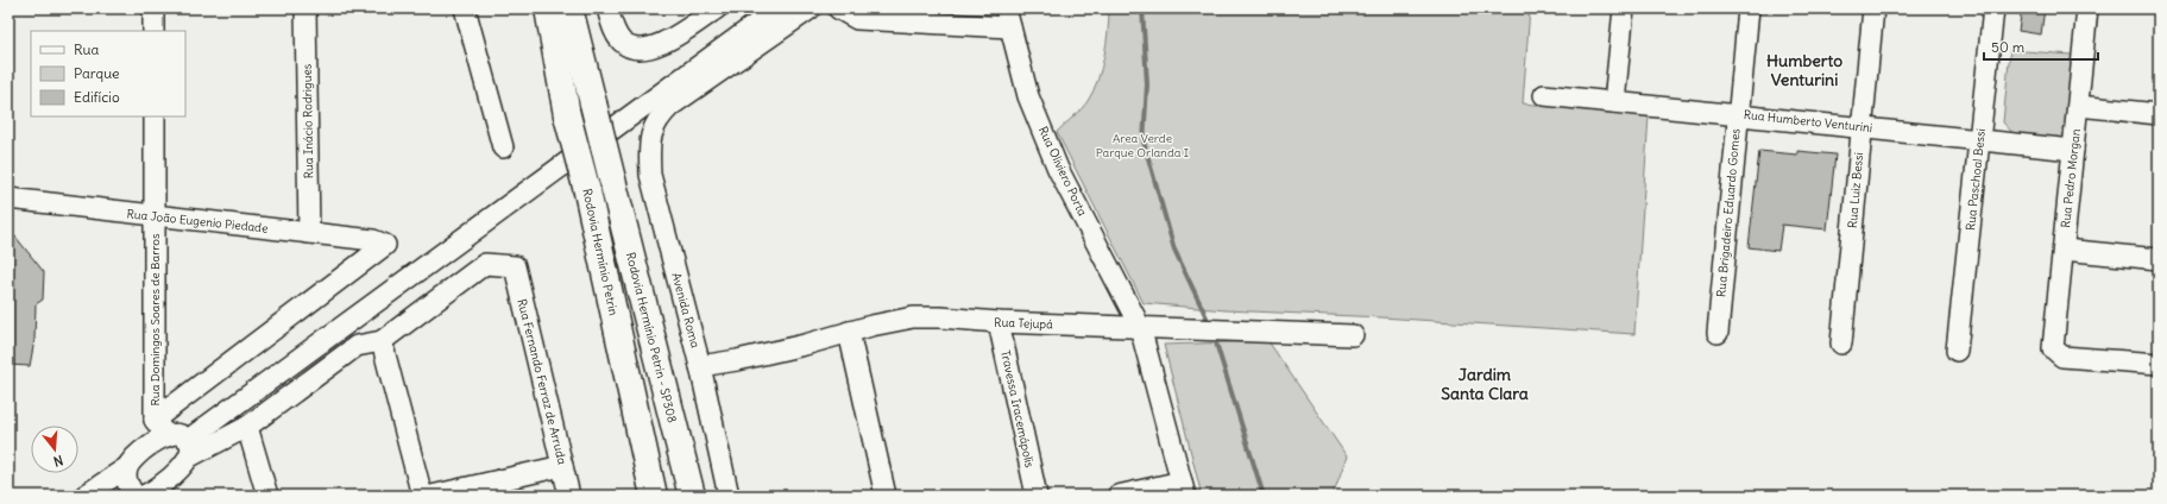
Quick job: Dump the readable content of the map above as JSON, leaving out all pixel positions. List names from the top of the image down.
{
  "streets": {
    "main road": ["Rodovia Hermínio Petrin", "Rodovia Hermínio Petrin - SP308"],
    "street": [
      "Rua Inácio Rodrigues",
      "Rua Humberto Venturini",
      "Rua Oliviero Porta",
      "Rua Pedro Morgan",
      "Rua Paschoal Bessi",
      "Rua Luiz Bessi",
      "Rua Brigadeiro Eduardo Gomes",
      "Rua João Eugenio Piedade",
      "Avenida Roma",
      "Rua Domingos Soares de Barros",
      "Rua Tejupá",
      "Rua Fernando Ferraz de Arruda",
      "Travessa Iracemápolis"
    ]
  },
  "crossings": [
    ["Rua Inácio Rodrigues", "Rua João Eugenio Piedade"],
    ["Rua Humberto Venturini", "Rua Pedro Morgan"],
    ["Rua Humberto Venturini", "Rua Paschoal Bessi"],
    ["Rua Humberto Venturini", "Rua Luiz Bessi"],
    ["Rua Humberto Venturini", "Rua Brigadeiro Eduardo Gomes"],
    ["Rua Oliviero Porta", "Rua Tejupá"],
    ["Rua João Eugenio Piedade", "Rua Domingos Soares de Barros"],
    ["Rodovia Hermínio Petrin", "Rodovia Hermínio Petrin - SP308"],
    ["Avenida Roma", "Rua Tejupá"],
    ["Rua Tejupá", "Travessa Iracemápolis"]
  ],
  "districts": ["Humberto Venturini", "Jardim Santa Clara"],
  "parks": ["Area Verde Parque Orlanda I"],
  "legend": ["Rua", "Parque", "Edifício"],
  "scale_bar": "50 m",
  "north": "bottom"
}
